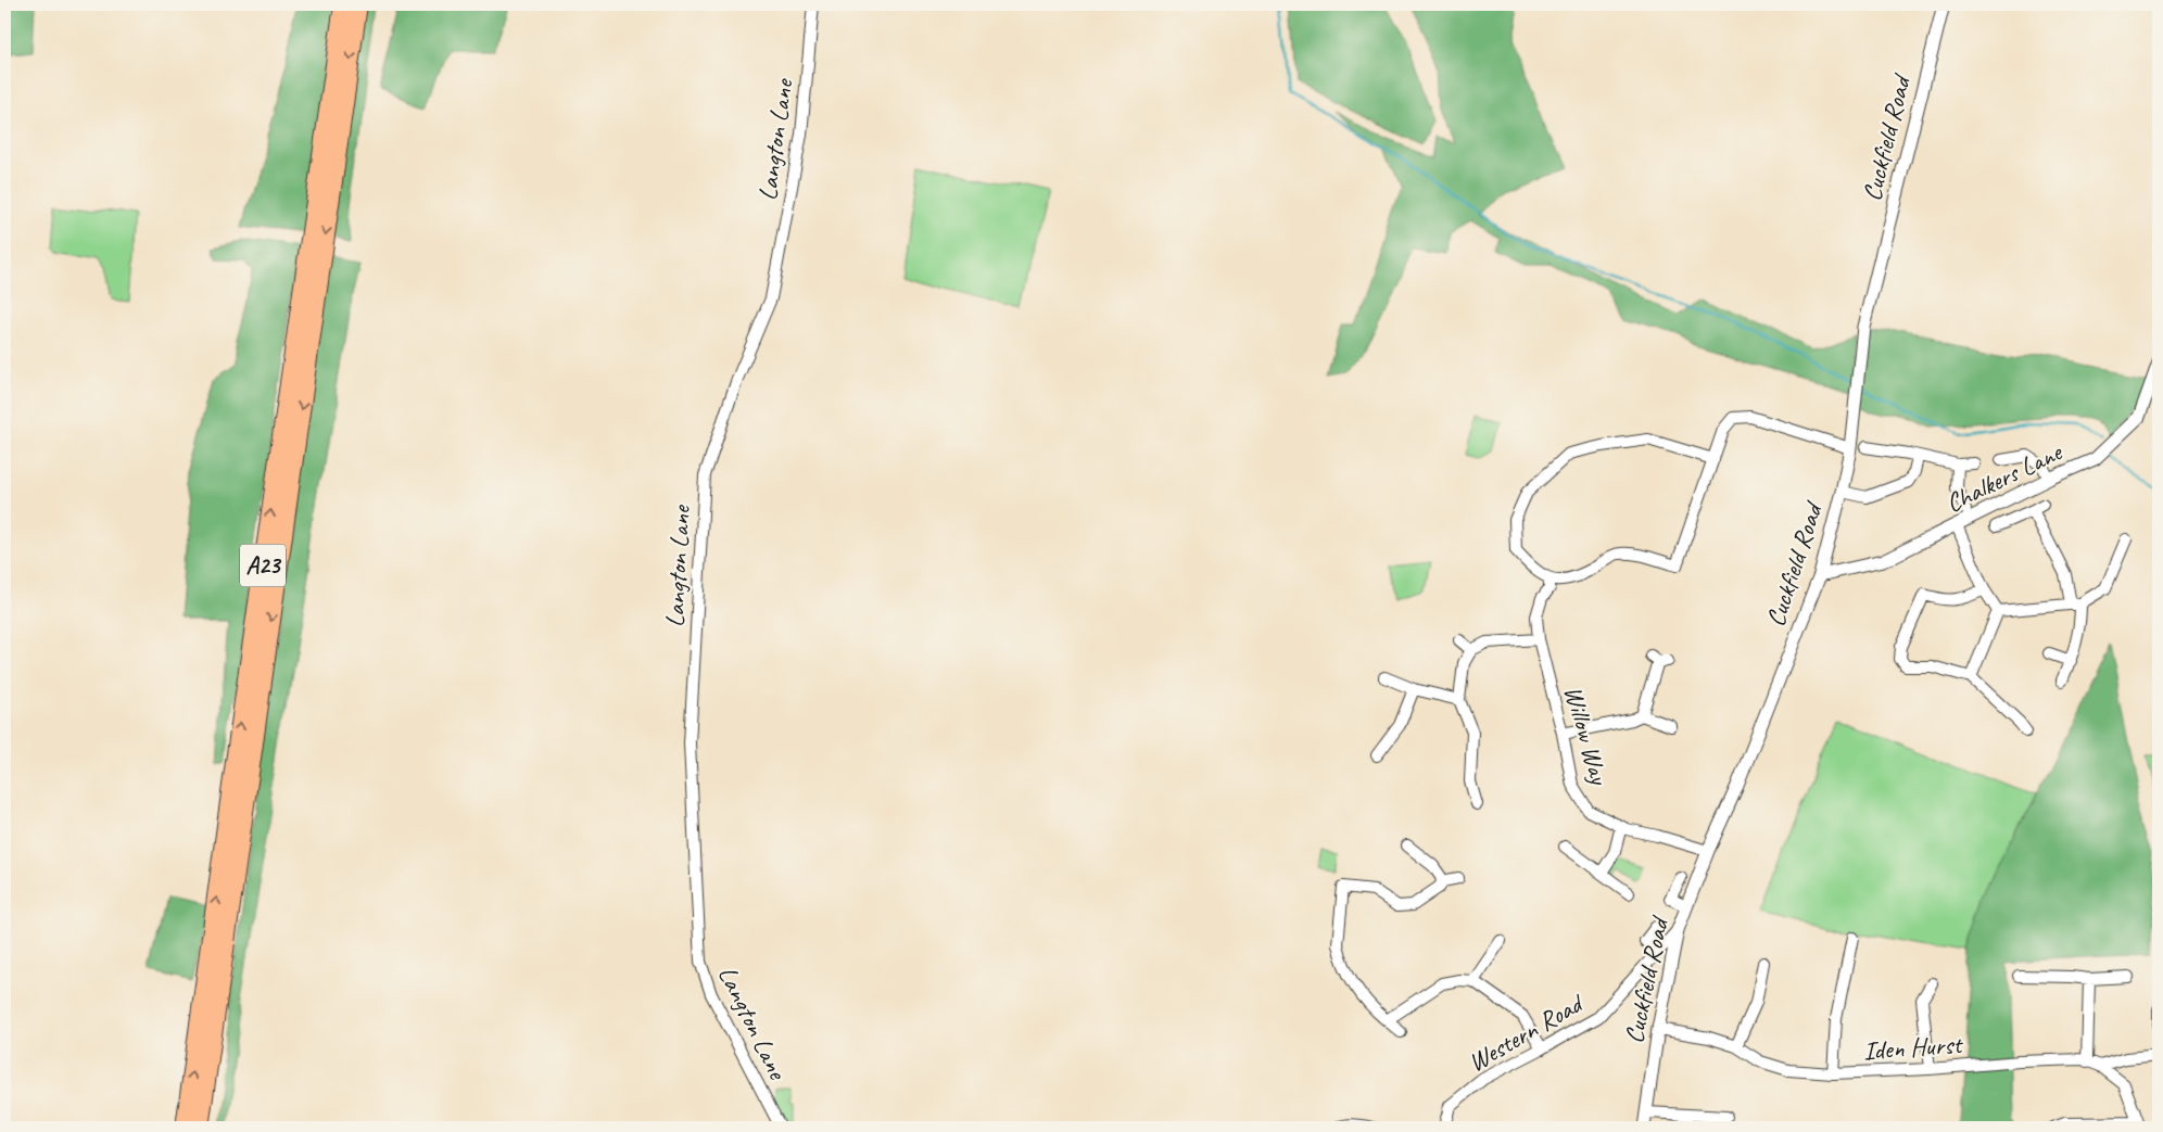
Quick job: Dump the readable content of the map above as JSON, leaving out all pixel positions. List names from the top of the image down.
{
  "streets": {
    "highway": ["A23"],
    "street": [
      "Cuckfield Road",
      "Langton Lane",
      "Chalkers Lane",
      "Willow Way",
      "Western Road",
      "Iden Hurst"
    ]
  },
  "crossings": [
    ["Cuckfield Road", "Chalkers Lane"],
    ["Cuckfield Road", "Willow Way"],
    ["Cuckfield Road", "Western Road"],
    ["Cuckfield Road", "Iden Hurst"]
  ]
}
